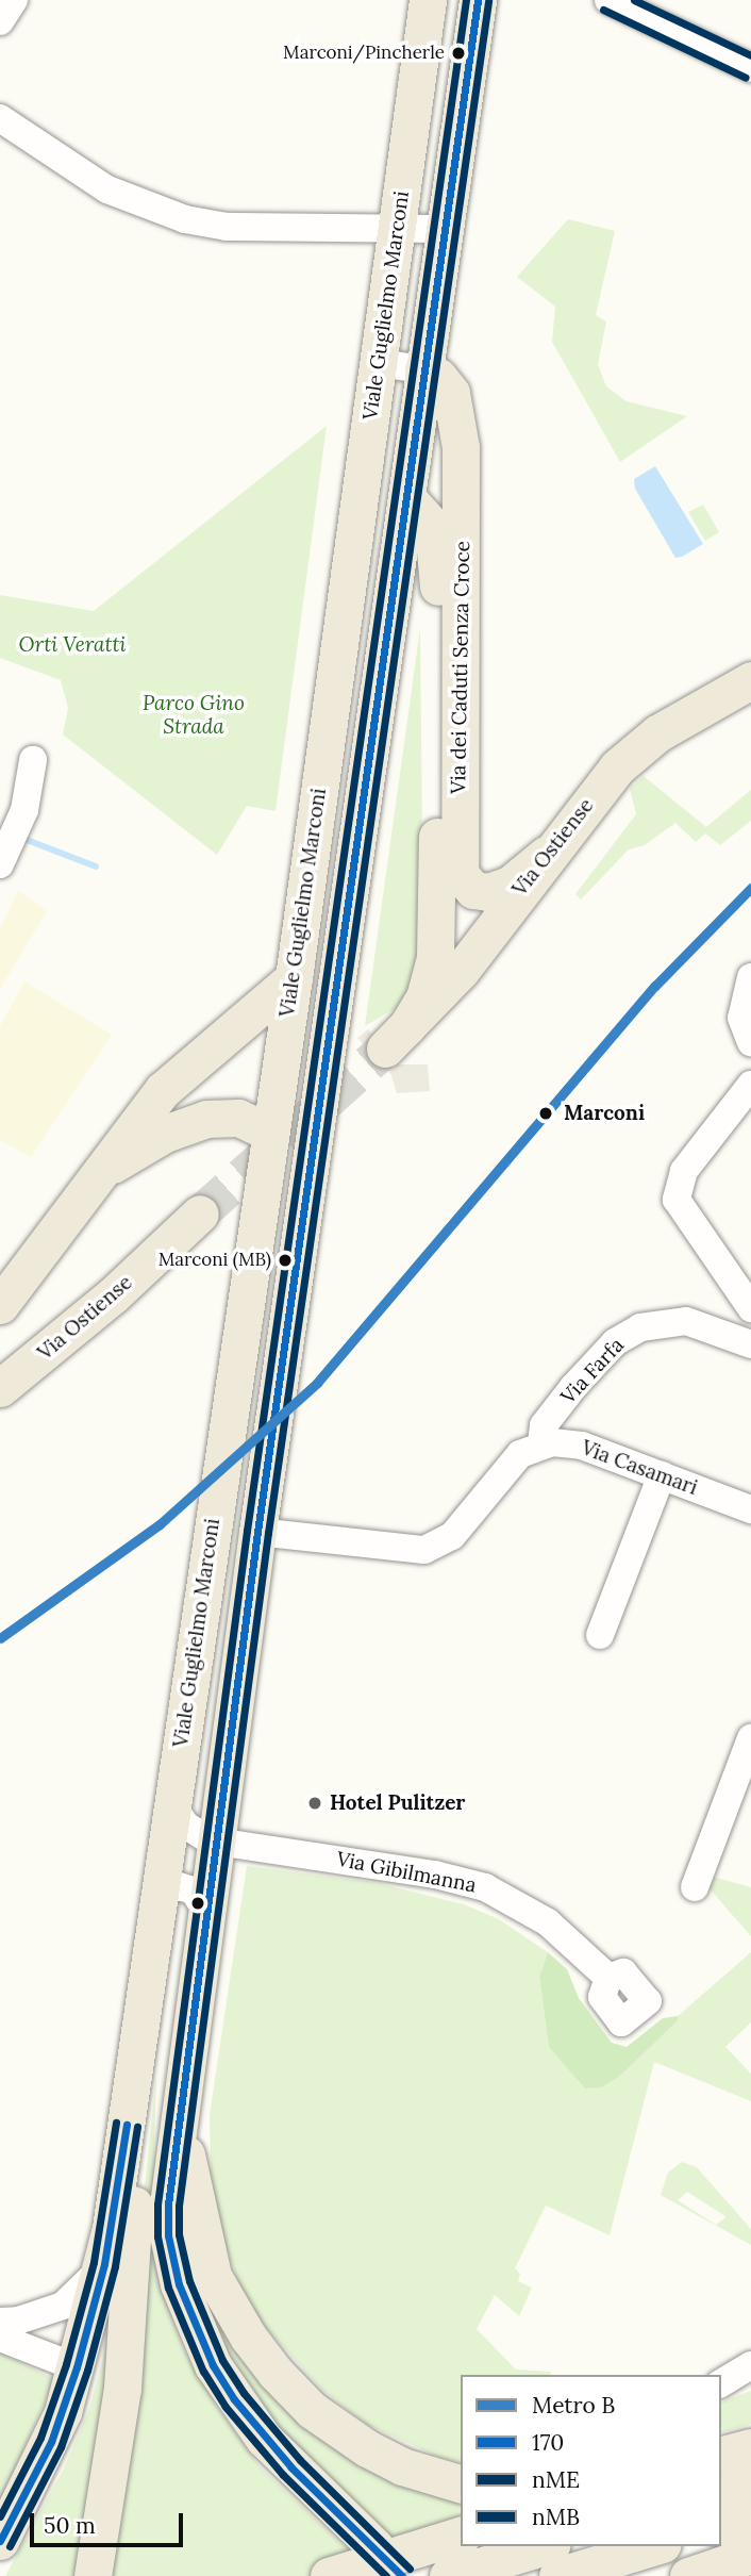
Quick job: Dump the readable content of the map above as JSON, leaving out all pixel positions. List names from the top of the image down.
{
  "streets": {
    "main road": ["Viale Guglielmo Marconi", "Via dei Caduti Senza Croce", "Via Ostiense"],
    "street": ["Via Farfa", "Via Casamari", "Via Gibilmanna"]
  },
  "crossings": [
    ["Via dei Caduti Senza Croce", "Via Ostiense"],
    ["Via Farfa", "Via Casamari"]
  ],
  "parks": ["Orti Veratti", "Parco Gino Strada"],
  "places": [
    "Marconi/Pincherle",
    "Marconi",
    "Marconi (MB)",
    "Hotel Pulitzer"
  ],
  "lines": [
    "transit line 170",
    "transit line nMB",
    "transit line nME",
    "metro line B"
  ],
  "legend": [
    "Metro B",
    "170",
    "nME",
    "nMB"
  ],
  "scale_bar": "50 m"
}
